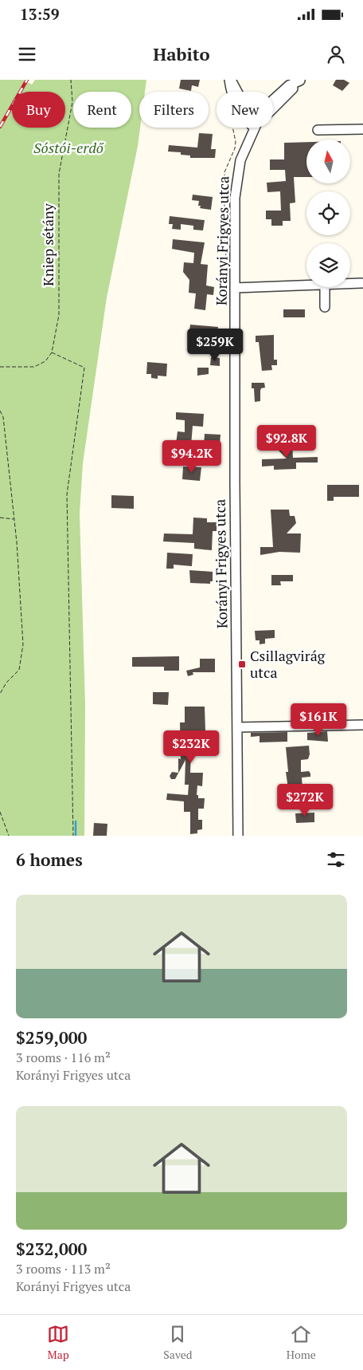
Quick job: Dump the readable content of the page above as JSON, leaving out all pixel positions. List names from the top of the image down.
{
  "streets": {
    "street": ["Korányi Frigyes utca"],
    "path": ["Kniep sétány"]
  },
  "parks": ["Sóstói-erdő"],
  "places": {
    "transit": ["Csillagvirág utca"]
  },
  "north": "top",
  "page": {
    "status": "13:59",
    "header": "Habito",
    "chip": [
      "Buy",
      "Rent",
      "Filters",
      "New"
    ],
    "price": [
      "$259K",
      "$92.8K",
      "$94.2K",
      "$161K",
      "$232K",
      "$272K"
    ],
    "heading": "6 homes",
    "list": [
      {
        "name": "$259,000",
        "note": "3 rooms · 116 m² · Korányi Frigyes utca"
      },
      {
        "name": "$232,000",
        "note": "3 rooms · 113 m² · Korányi Frigyes utca"
      }
    ],
    "tabs": ["Map", "Saved", "Home"]
  }
}
